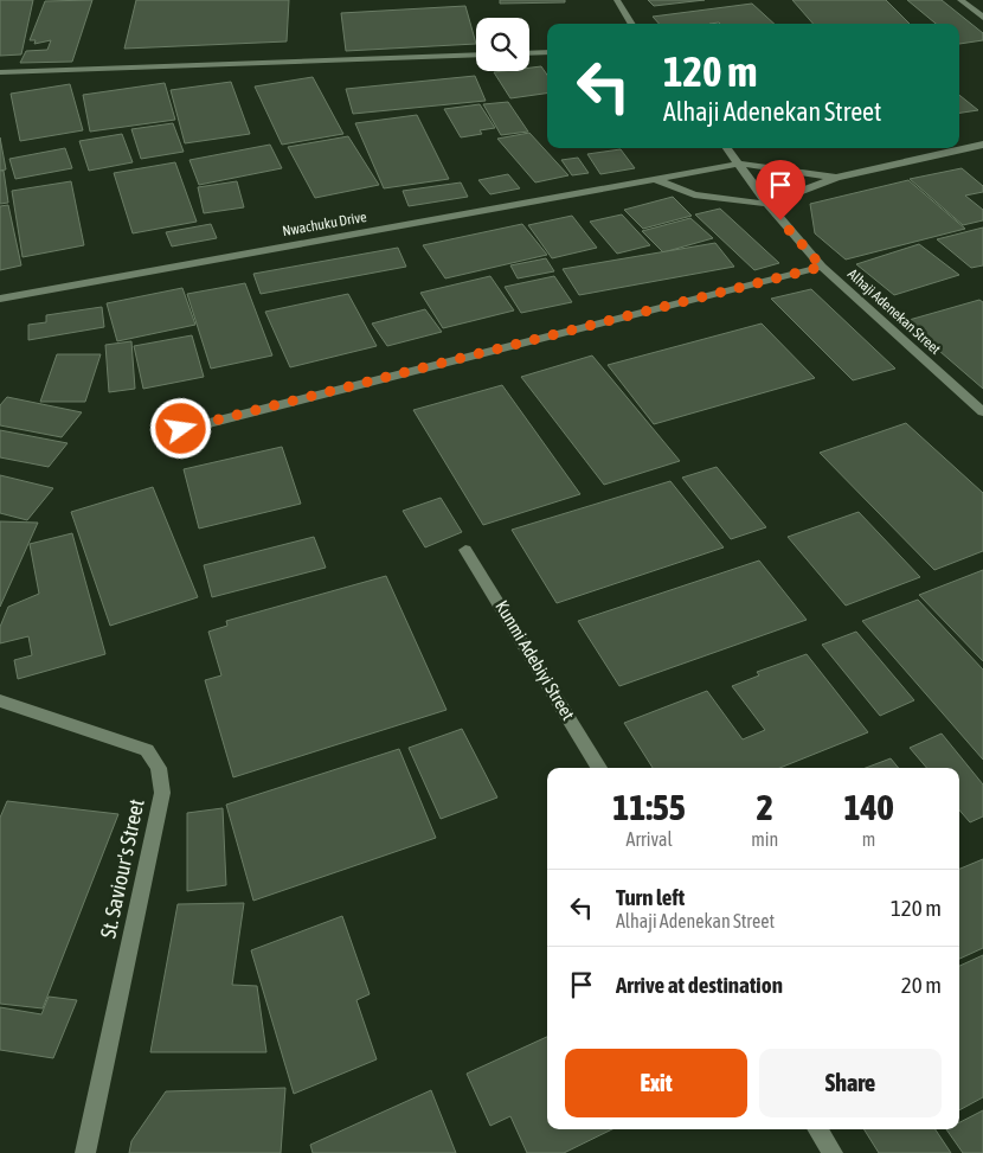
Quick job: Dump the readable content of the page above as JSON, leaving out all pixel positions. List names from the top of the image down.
{
  "streets": {
    "street": [
      "Nwachuku Drive",
      "Alhaji Adenekan Street",
      "Kunmi Adebiyi Street",
      "St. Saviour's Street"
    ]
  },
  "crossings": [
    ["Nwachuku Drive", "Alhaji Adenekan Street"]
  ],
  "page": {
    "turn": ["120 m", "Alhaji Adenekan Street"],
    "eta": [
      "11:55",
      "Arrival",
      "2",
      "min",
      "140",
      "m"
    ],
    "list": [
      {
        "name": "Turn left",
        "note": "Alhaji Adenekan Street",
        "value": "120 m"
      },
      {
        "name": "Arrive at destination",
        "value": "20 m"
      }
    ],
    "buttons": ["Exit", "Share"]
  }
}
